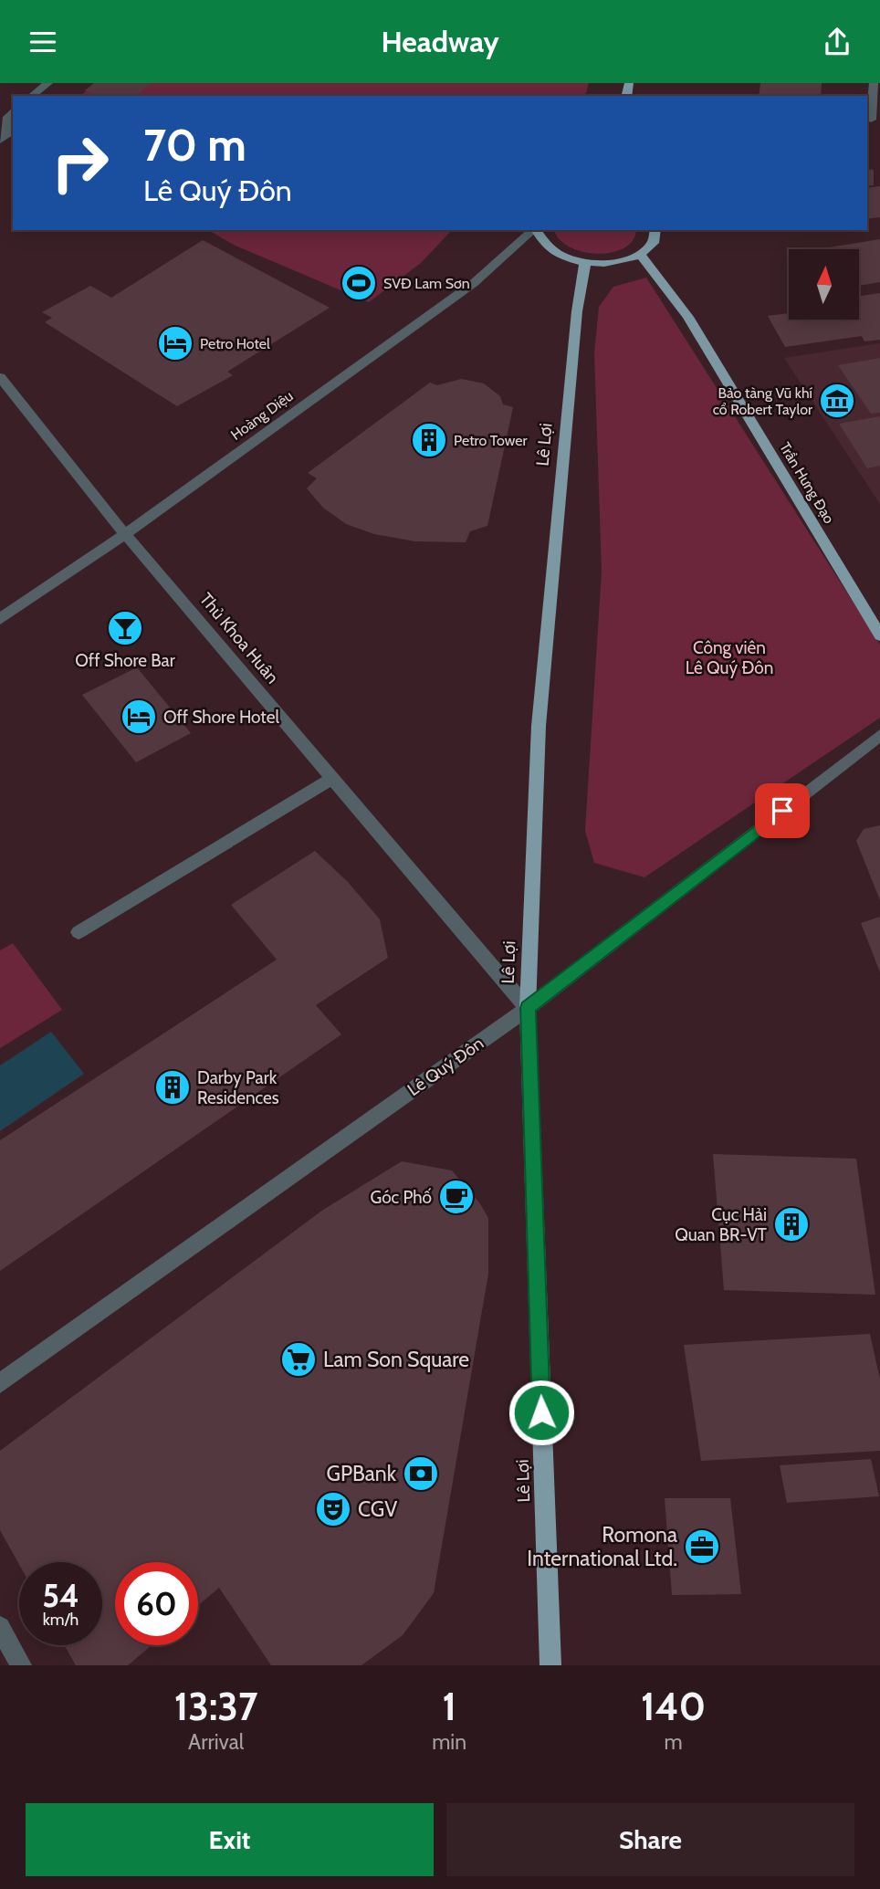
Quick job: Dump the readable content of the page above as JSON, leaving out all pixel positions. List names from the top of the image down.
{
  "streets": {
    "main road": ["Lê Lợi", "Trần Hưng Đạo"],
    "street": ["Hoàng Diệu", "Thủ Khoa Huân", "Lê Quý Đôn"]
  },
  "crossings": [
    ["Hoàng Diệu", "Thủ Khoa Huân"],
    ["Lê Lợi", "Thủ Khoa Huân"],
    ["Lê Lợi", "Lê Quý Đôn"],
    ["Thủ Khoa Huân", "Lê Quý Đôn"]
  ],
  "parks": ["Công viên Lê Quý Đôn"],
  "places": {
    "sports": ["SVĐ Lam Sơn"],
    "hotel": ["Petro Hotel", "Off Shore Hotel"],
    "museum": ["Bảo tàng Vũ khí cổ Robert Taylor"],
    "building": ["Petro Tower", "Darby Park Residences", "Cục Hải Quan BR-VT"],
    "bar": ["Off Shore Bar"],
    "cafe": ["Góc Phố"],
    "supermarket": ["Lam Son Square"],
    "bank": ["GPBank"],
    "theatre": ["CGV"],
    "office": ["Romona International Ltd."]
  },
  "north": "top",
  "page": {
    "header": "Headway",
    "turn": ["70 m", "Lê Quý Đôn"],
    "speed": "54 km/h",
    "limit": "60",
    "eta": [
      "13:37",
      "Arrival",
      "1",
      "min",
      "140",
      "m"
    ],
    "buttons": ["Exit", "Share"]
  }
}
